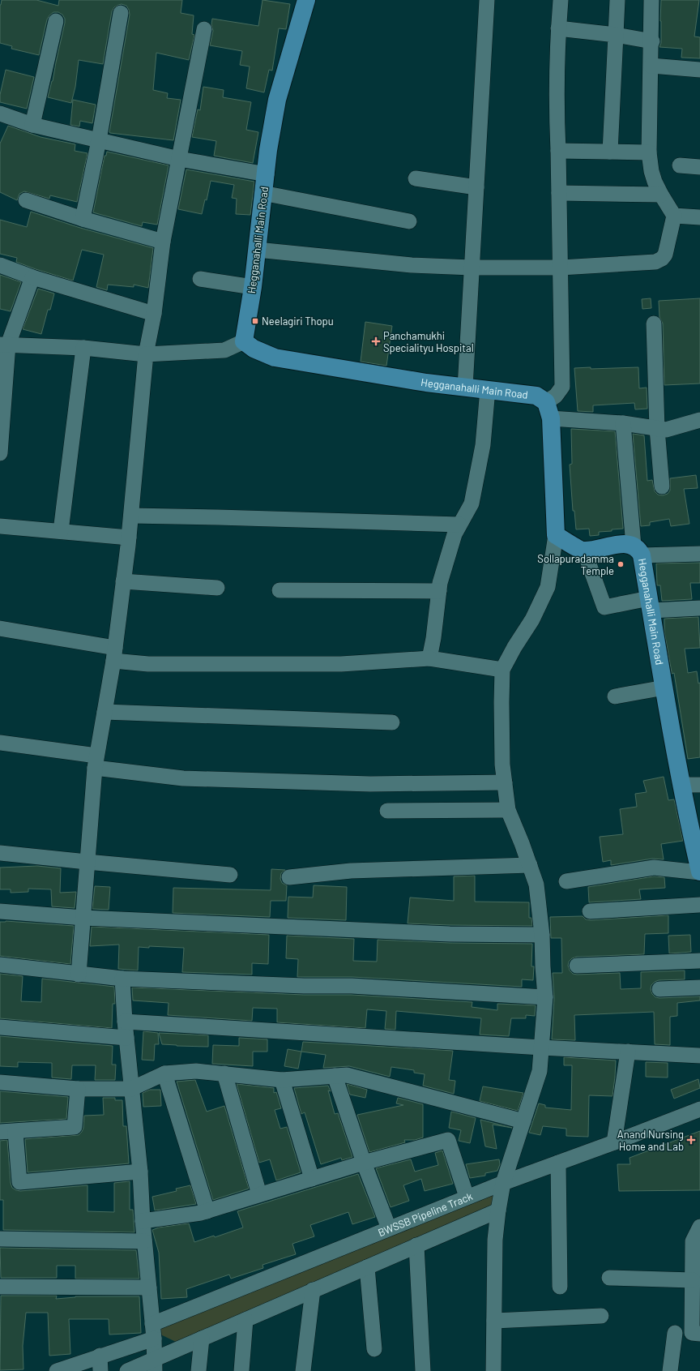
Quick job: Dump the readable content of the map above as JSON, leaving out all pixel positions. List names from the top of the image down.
{
  "streets": {
    "main road": ["Hegganahalli Main Road"],
    "street": ["BWSSB Pipeline Track"]
  },
  "places": {
    "transit": ["Neelagiri Thopu"],
    "health": ["Panchamukhi Specialityu Hospital", "Anand Nursing Home and Lab"],
    "other": ["Sollapuradamma Temple"]
  }
}
